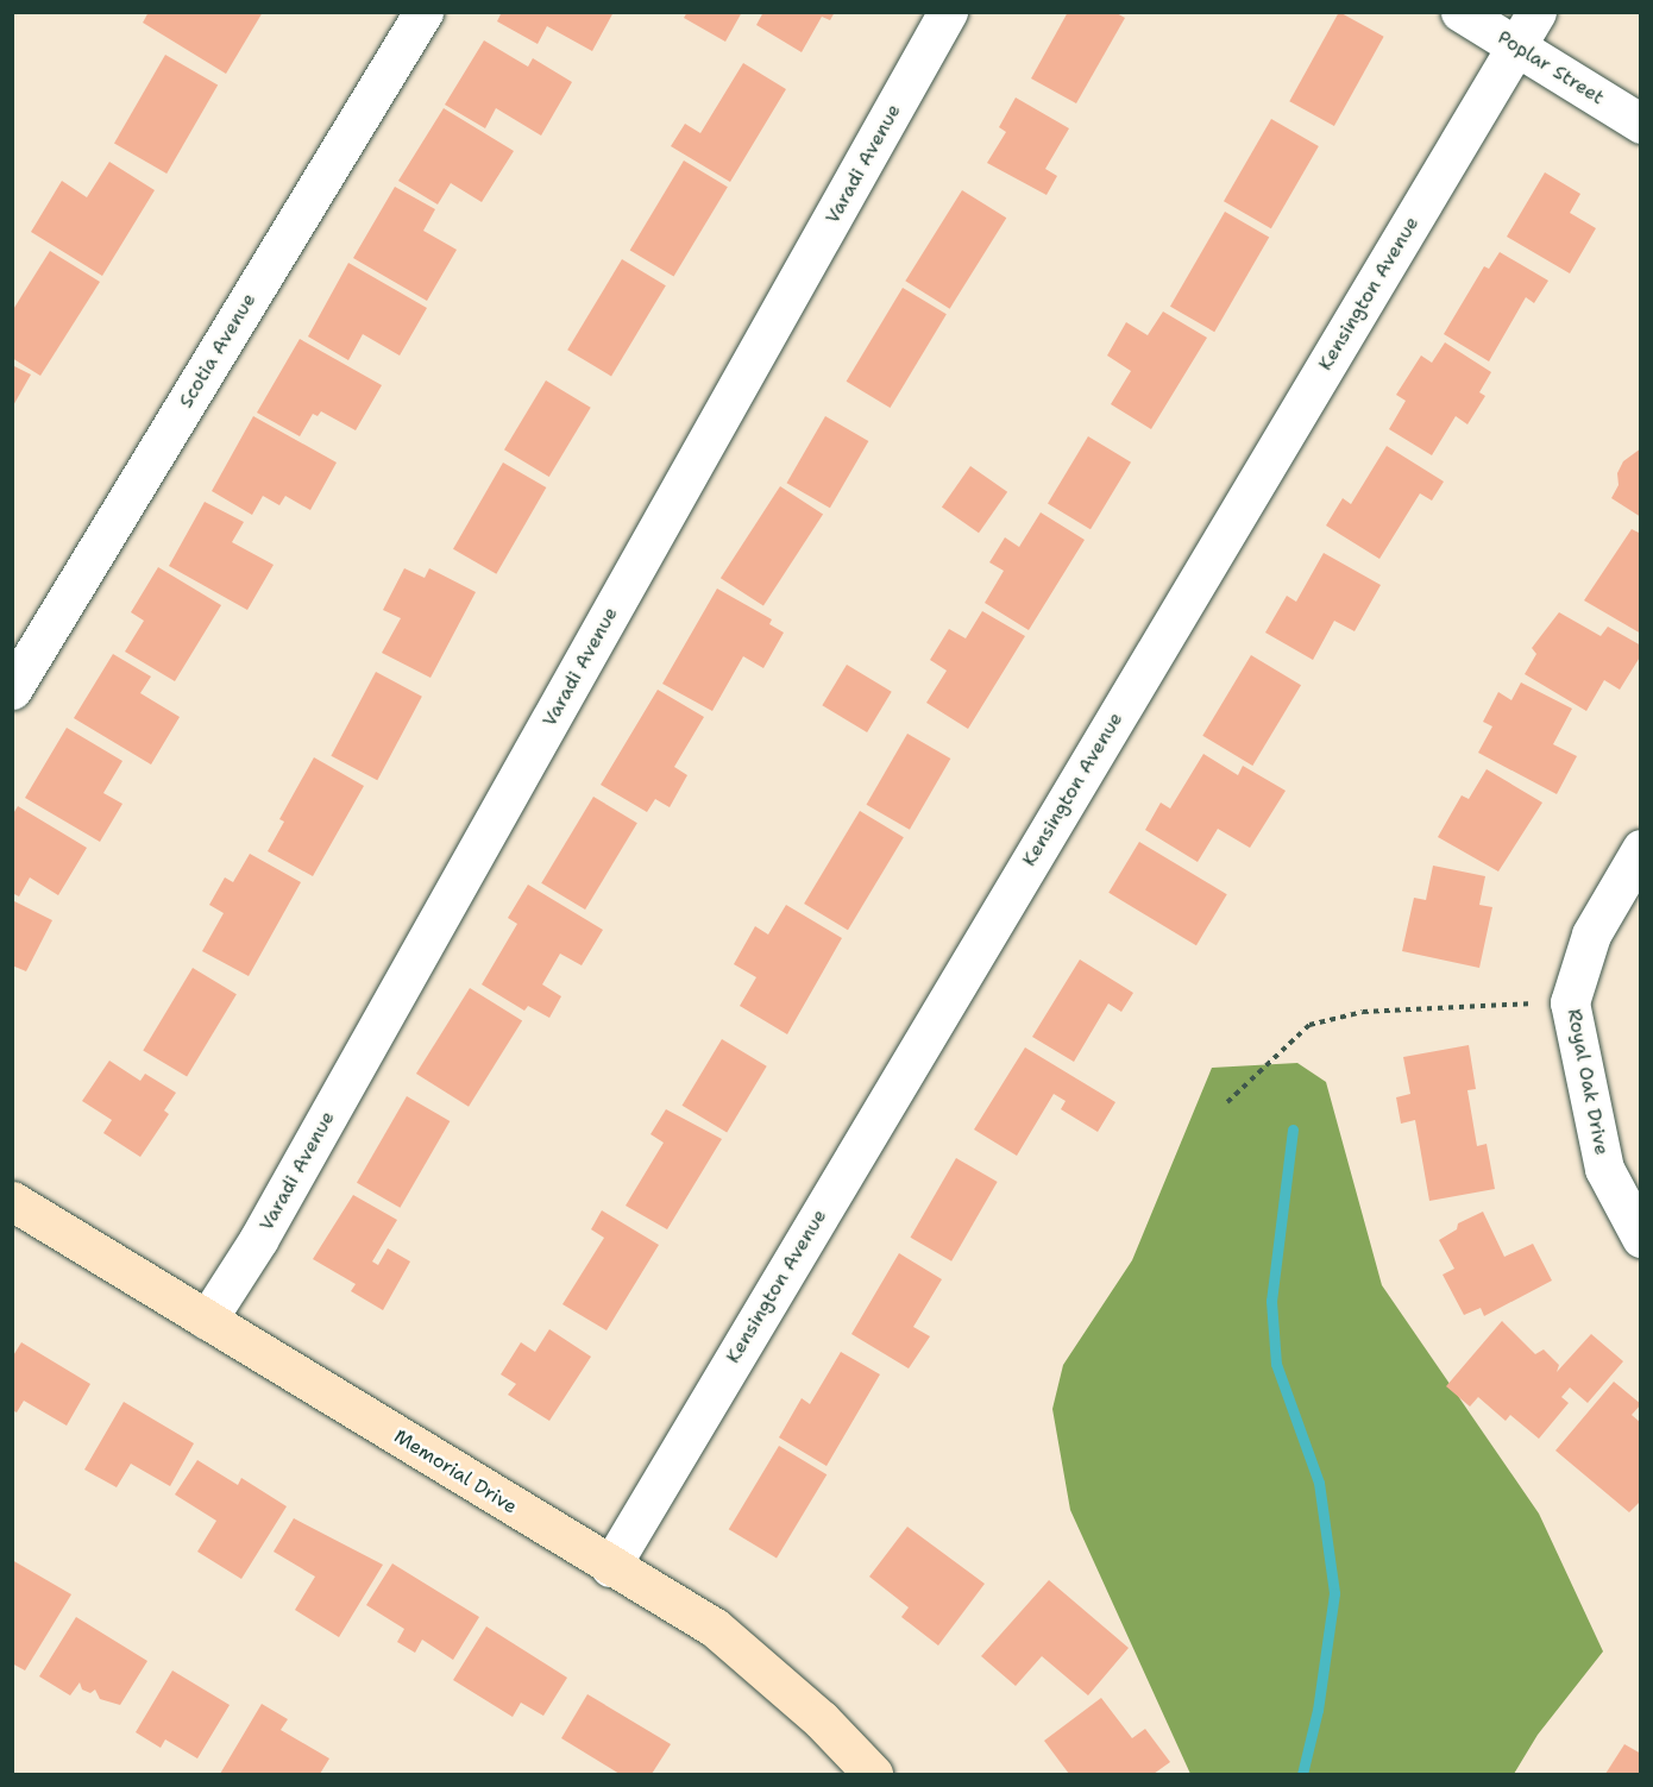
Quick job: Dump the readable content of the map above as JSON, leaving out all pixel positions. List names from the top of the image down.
{
  "streets": {
    "main road": ["Memorial Drive"],
    "street": [
      "Poplar Street",
      "Varadi Avenue",
      "Kensington Avenue",
      "Scotia Avenue",
      "Royal Oak Drive"
    ]
  },
  "crossings": [
    ["Poplar Street", "Kensington Avenue"],
    ["Varadi Avenue", "Memorial Drive"],
    ["Kensington Avenue", "Memorial Drive"]
  ]
}
